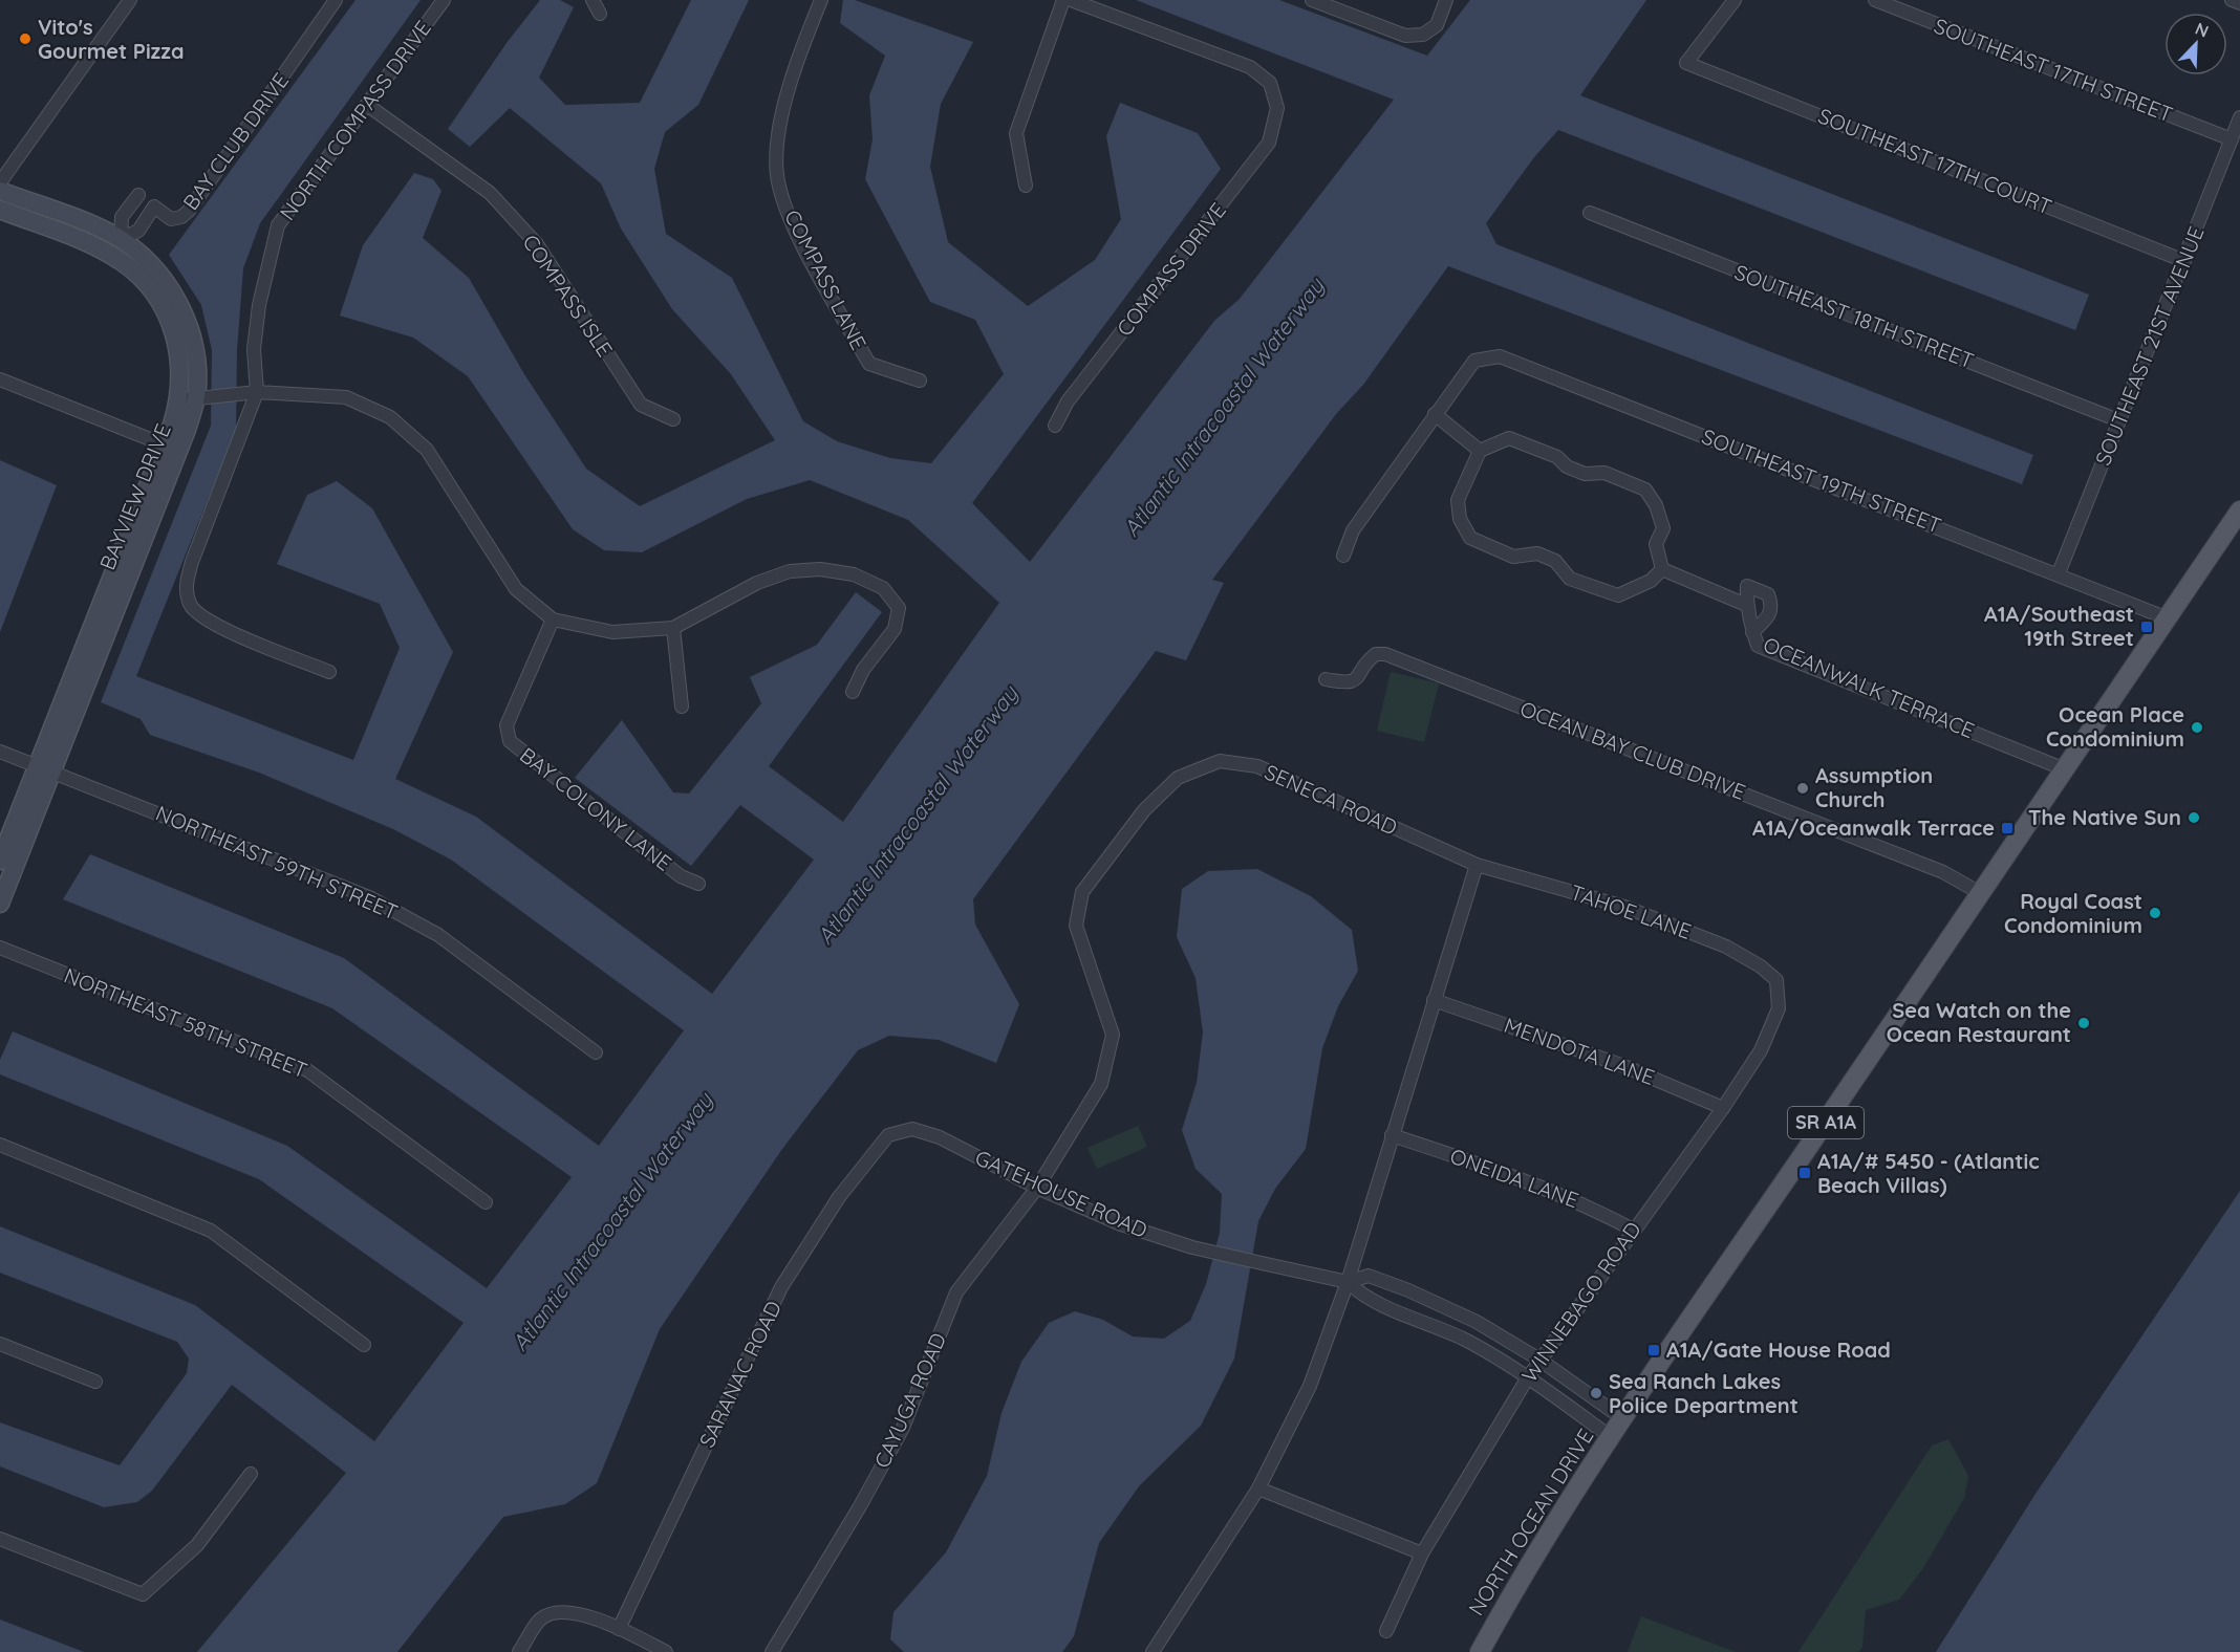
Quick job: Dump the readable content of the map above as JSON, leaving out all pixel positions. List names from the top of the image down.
{
  "streets": {
    "main road": ["SR A1A", "NORTH OCEAN DRIVE"],
    "street": [
      "SOUTHEAST 17TH STREET",
      "NORTH COMPASS DRIVE",
      "BAY CLUB DRIVE",
      "SOUTHEAST 17TH COURT",
      "COMPASS DRIVE",
      "COMPASS LANE",
      "COMPASS ISLE",
      "SOUTHEAST 18TH STREET",
      "SOUTHEAST 21ST AVENUE",
      "SOUTHEAST 19TH STREET",
      "BAYVIEW DRIVE",
      "OCEANWALK TERRACE",
      "OCEAN BAY CLUB DRIVE",
      "SENECA ROAD",
      "BAY COLONY LANE",
      "NORTHEAST 59TH STREET",
      "TAHOE LANE",
      "NORTHEAST 58TH STREET",
      "MENDOTA LANE",
      "ONEIDA LANE",
      "GATEHOUSE ROAD",
      "WINNEBAGO ROAD",
      "SARANAC ROAD",
      "CAYUGA ROAD"
    ]
  },
  "crossings": [
    ["SOUTHEAST 17TH STREET", "SOUTHEAST 21ST AVENUE"],
    ["NORTH COMPASS DRIVE", "COMPASS ISLE"],
    ["BAY CLUB DRIVE", "BAYVIEW DRIVE"],
    ["SOUTHEAST 17TH COURT", "SOUTHEAST 21ST AVENUE"],
    ["SOUTHEAST 18TH STREET", "SOUTHEAST 21ST AVENUE"],
    ["SOUTHEAST 21ST AVENUE", "SOUTHEAST 19TH STREET"],
    ["SOUTHEAST 19TH STREET", "SR A1A"],
    ["BAYVIEW DRIVE", "NORTHEAST 59TH STREET"],
    ["OCEANWALK TERRACE", "SR A1A"],
    ["OCEAN BAY CLUB DRIVE", "SR A1A"],
    ["SENECA ROAD", "TAHOE LANE"],
    ["SENECA ROAD", "GATEHOUSE ROAD"],
    ["SENECA ROAD", "CAYUGA ROAD"],
    ["TAHOE LANE", "WINNEBAGO ROAD"],
    ["MENDOTA LANE", "WINNEBAGO ROAD"],
    ["SR A1A", "GATEHOUSE ROAD"],
    ["SR A1A", "NORTH OCEAN DRIVE"],
    ["ONEIDA LANE", "WINNEBAGO ROAD"],
    ["GATEHOUSE ROAD", "WINNEBAGO ROAD"],
    ["GATEHOUSE ROAD", "SARANAC ROAD"],
    ["GATEHOUSE ROAD", "CAYUGA ROAD"],
    ["GATEHOUSE ROAD", "NORTH OCEAN DRIVE"]
  ],
  "water": ["Atlantic Intracoastal Waterway"],
  "places": {
    "other": [
      "Vito's Gourmet Pizza",
      "Ocean Place Condominium",
      "Assumption Church",
      "The Native Sun",
      "Royal Coast Condominium",
      "Sea Watch on the Ocean Restaurant",
      "Sea Ranch Lakes Police Department"
    ],
    "transit": [
      "A1A/Southeast 19th Street",
      "A1A/Oceanwalk Terrace",
      "A1A/# 5450 - (Atlantic Beach Villas)",
      "A1A/Gate House Road"
    ]
  },
  "north": "top right"
}
